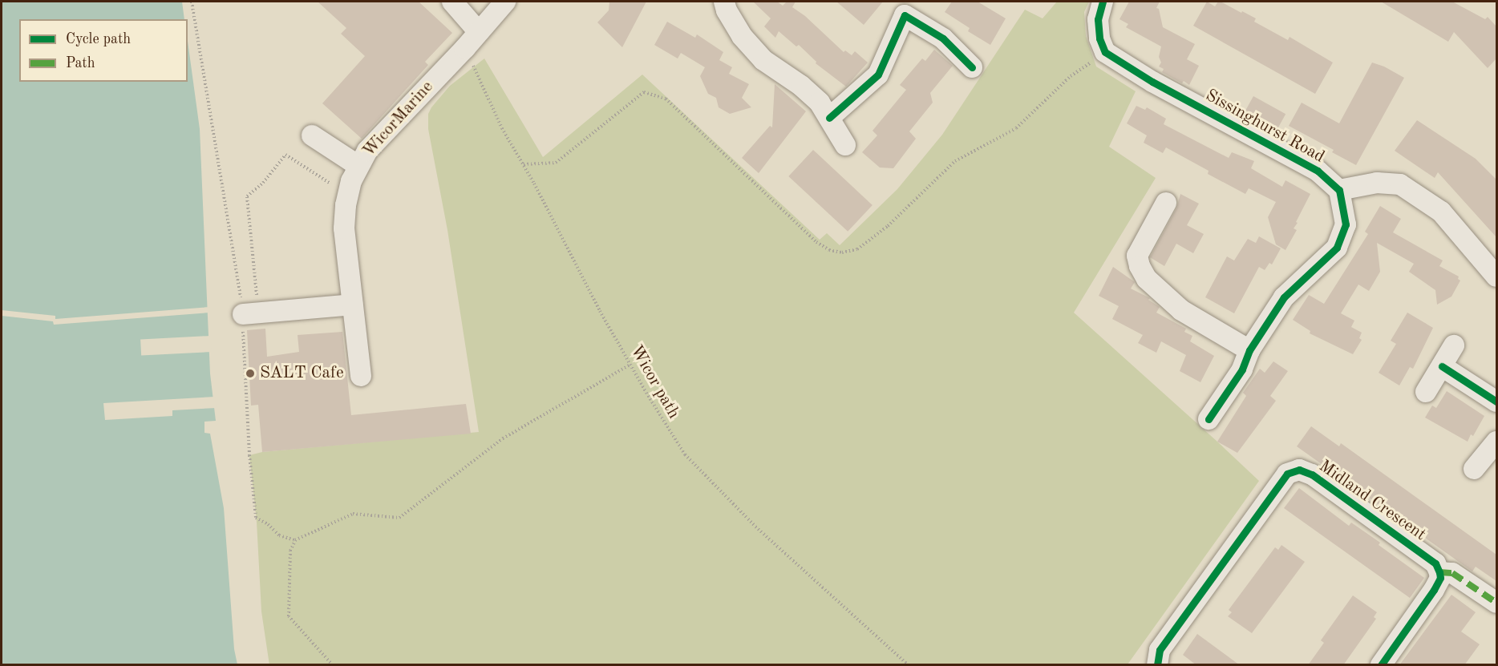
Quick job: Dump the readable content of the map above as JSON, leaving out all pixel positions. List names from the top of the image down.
{
  "streets": {
    "street": ["WicorMarine", "Sissinghurst Road", "Midland Crescent"],
    "path": ["Wicor path"]
  },
  "crossings": [
    ["WicorMarine", "Wicor path"]
  ],
  "places": ["SALT Cafe"],
  "legend": ["Cycle path", "Path"]
}
